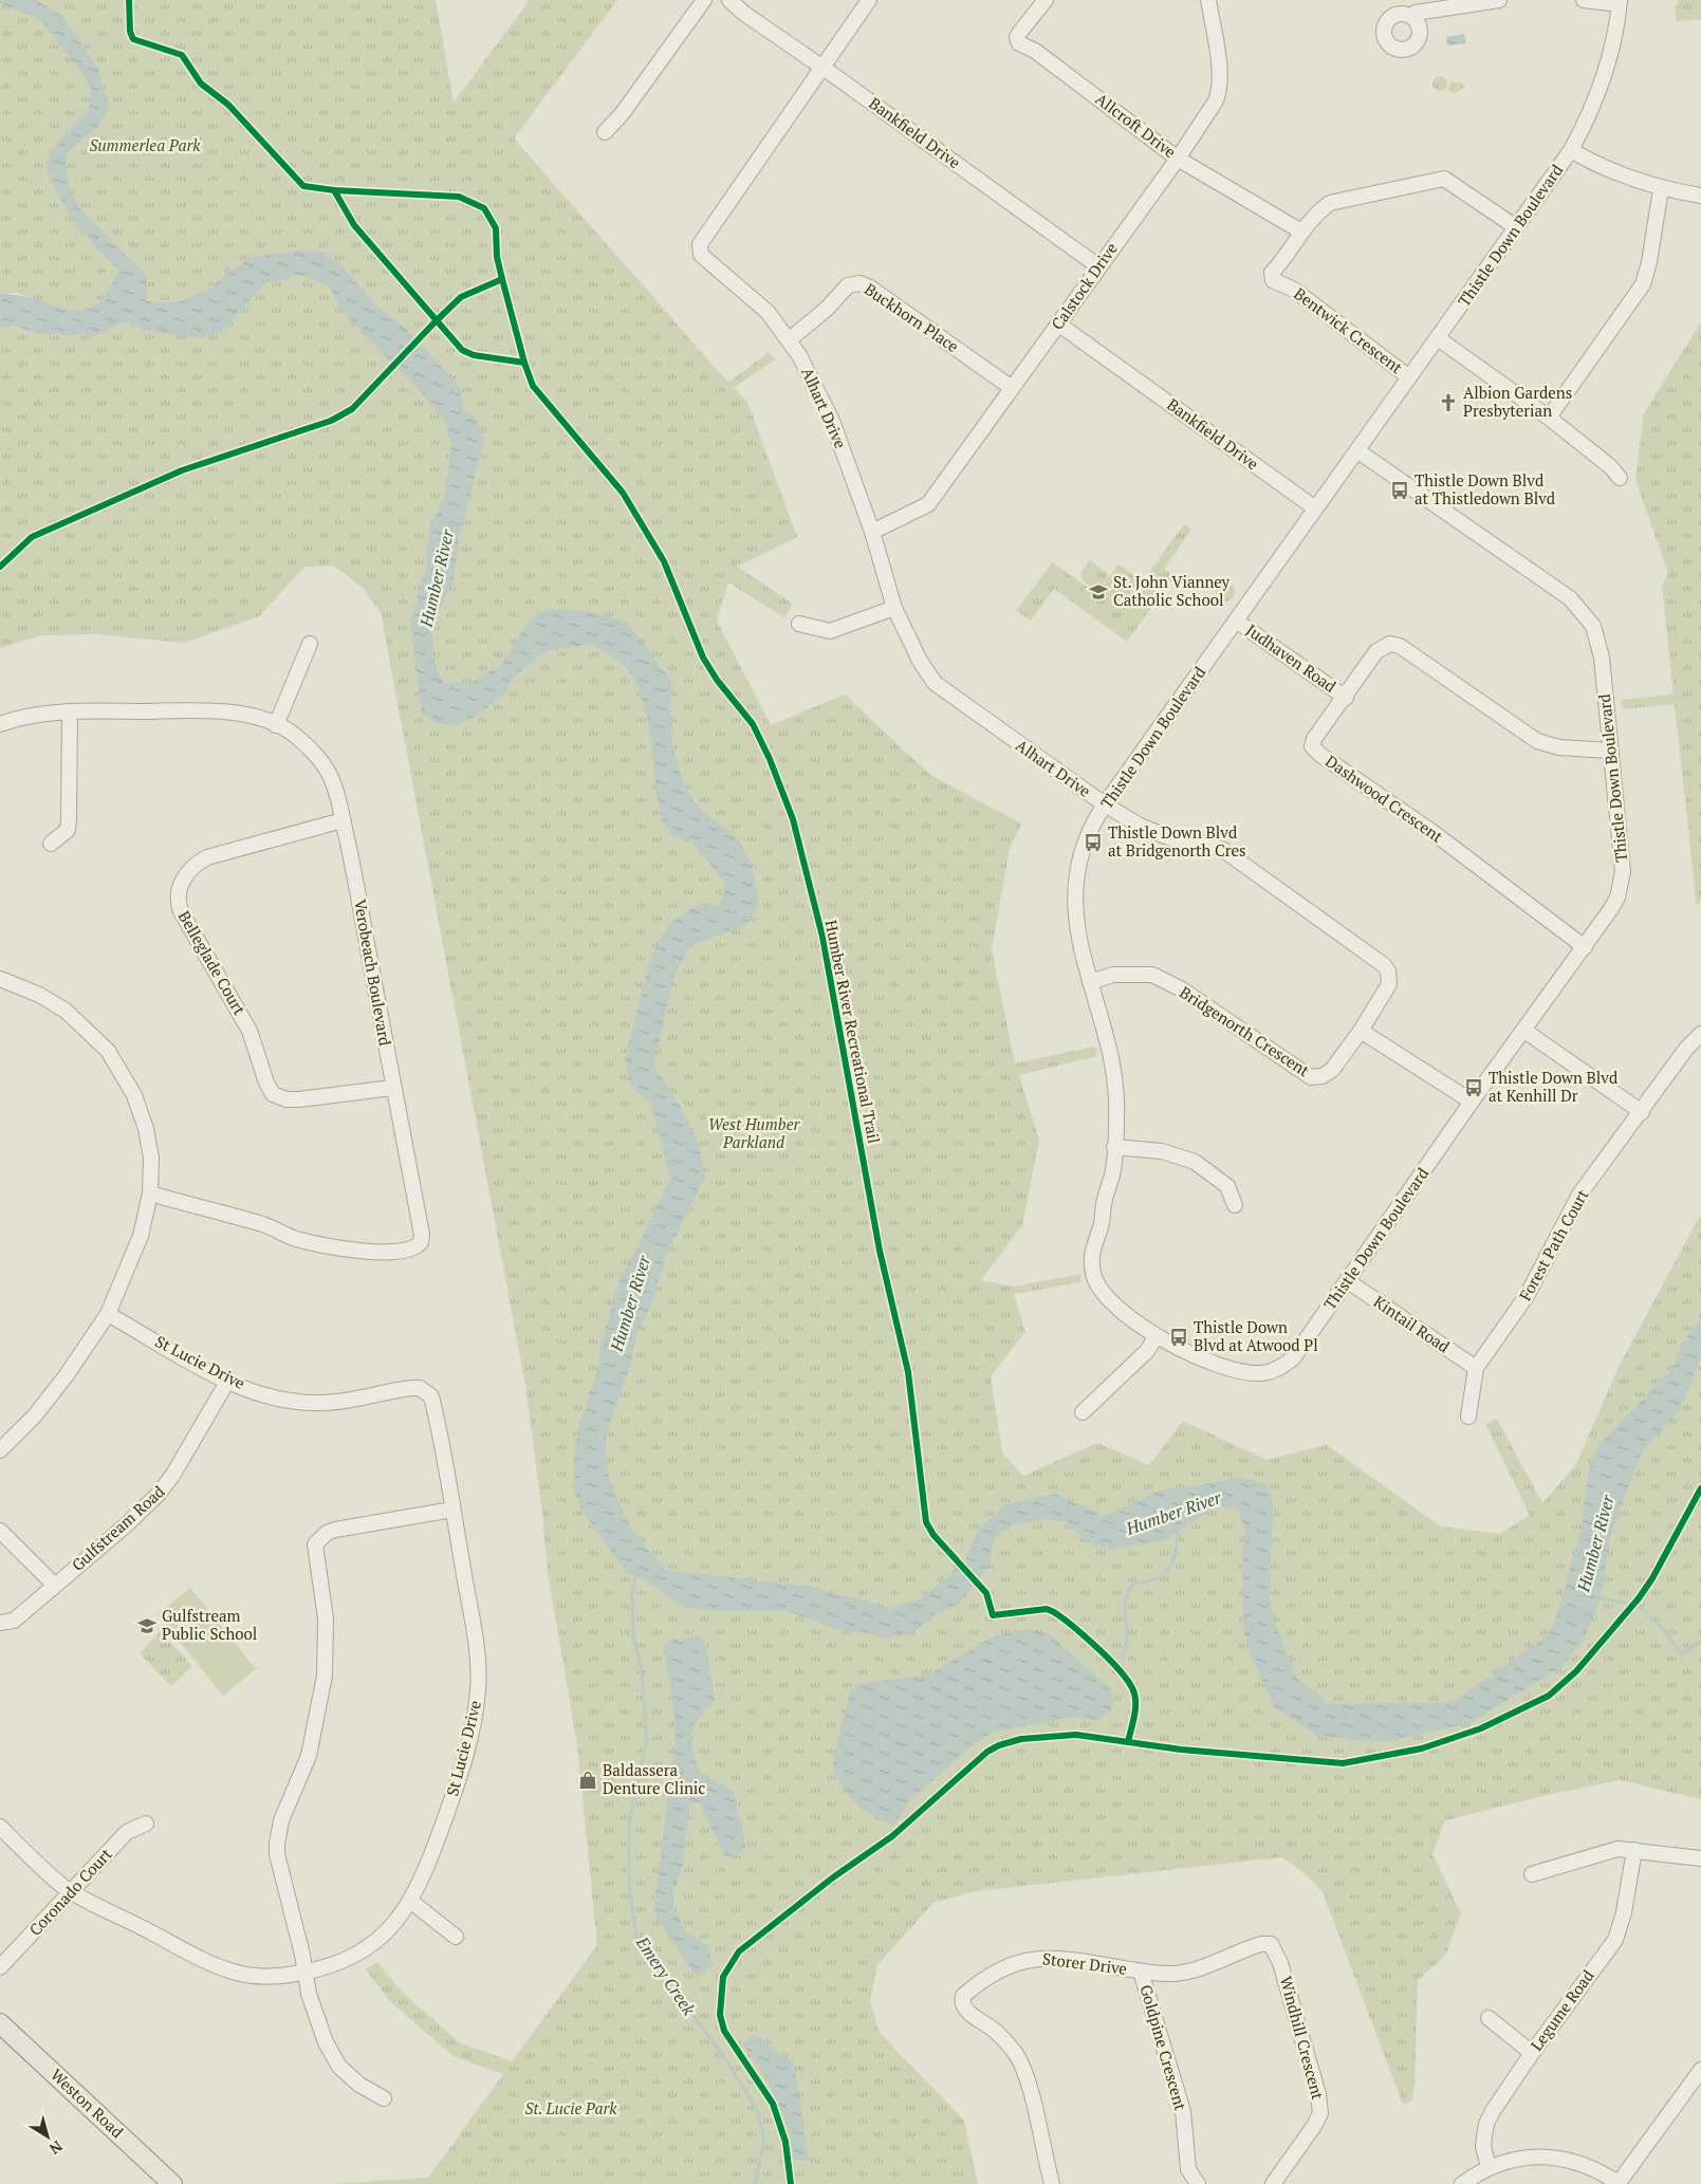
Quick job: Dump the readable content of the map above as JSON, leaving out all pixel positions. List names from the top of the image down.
{
  "streets": {
    "main road": ["Weston Road"],
    "street": [
      "Allcroft Drive",
      "Bankfield Drive",
      "Thistle Down Boulevard",
      "Calstock Drive",
      "Buckhorn Place",
      "Bentwick Crescent",
      "Alhart Drive",
      "Judhaven Road",
      "Dashwood Crescent",
      "Belleglade Court",
      "Verobeach Boulevard",
      "Bridgenorth Crescent",
      "Forest Path Court",
      "Kintail Road",
      "St Lucie Drive",
      "Gulfstream Road",
      "Coronado Court",
      "Storer Drive",
      "Legume Road",
      "Windhill Crescent",
      "Goldpine Crescent"
    ],
    "cycle path": ["Humber River Recreational Trail"]
  },
  "crossings": [
    ["Allcroft Drive", "Calstock Drive"],
    ["Allcroft Drive", "Bentwick Crescent"],
    ["Bankfield Drive", "Thistle Down Boulevard"],
    ["Bankfield Drive", "Calstock Drive"],
    ["Bankfield Drive", "Alhart Drive"],
    ["Thistle Down Boulevard", "Bentwick Crescent"],
    ["Thistle Down Boulevard", "Alhart Drive"],
    ["Thistle Down Boulevard", "Judhaven Road"],
    ["Thistle Down Boulevard", "Dashwood Crescent"],
    ["Thistle Down Boulevard", "Bridgenorth Crescent"],
    ["Thistle Down Boulevard", "Kintail Road"],
    ["Calstock Drive", "Buckhorn Place"],
    ["Calstock Drive", "Alhart Drive"],
    ["Buckhorn Place", "Alhart Drive"],
    ["Alhart Drive", "Bridgenorth Crescent"],
    ["Judhaven Road", "Dashwood Crescent"],
    ["Belleglade Court", "Verobeach Boulevard"],
    ["Forest Path Court", "Kintail Road"],
    ["St Lucie Drive", "Gulfstream Road"],
    ["St Lucie Drive", "Coronado Court"],
    ["Storer Drive", "Windhill Crescent"],
    ["Storer Drive", "Goldpine Crescent"]
  ],
  "water": ["Humber River", "Emery Creek"],
  "parks": ["Summerlea Park", "West Humber Parkland", "St. Lucie Park"],
  "places": {
    "church": ["Albion Gardens Presbyterian"],
    "bus stop": [
      "Thistle Down Blvd at Thistledown Blvd",
      "Thistle Down Blvd at Bridgenorth Cres",
      "Thistle Down Blvd at Kenhill Dr",
      "Thistle Down Blvd at Atwood Pl"
    ],
    "school or university": ["St. John Vianney Catholic School", "Gulfstream Public School"],
    "shop": ["Baldassera Denture Clinic"]
  },
  "north": "bottom right"
}
